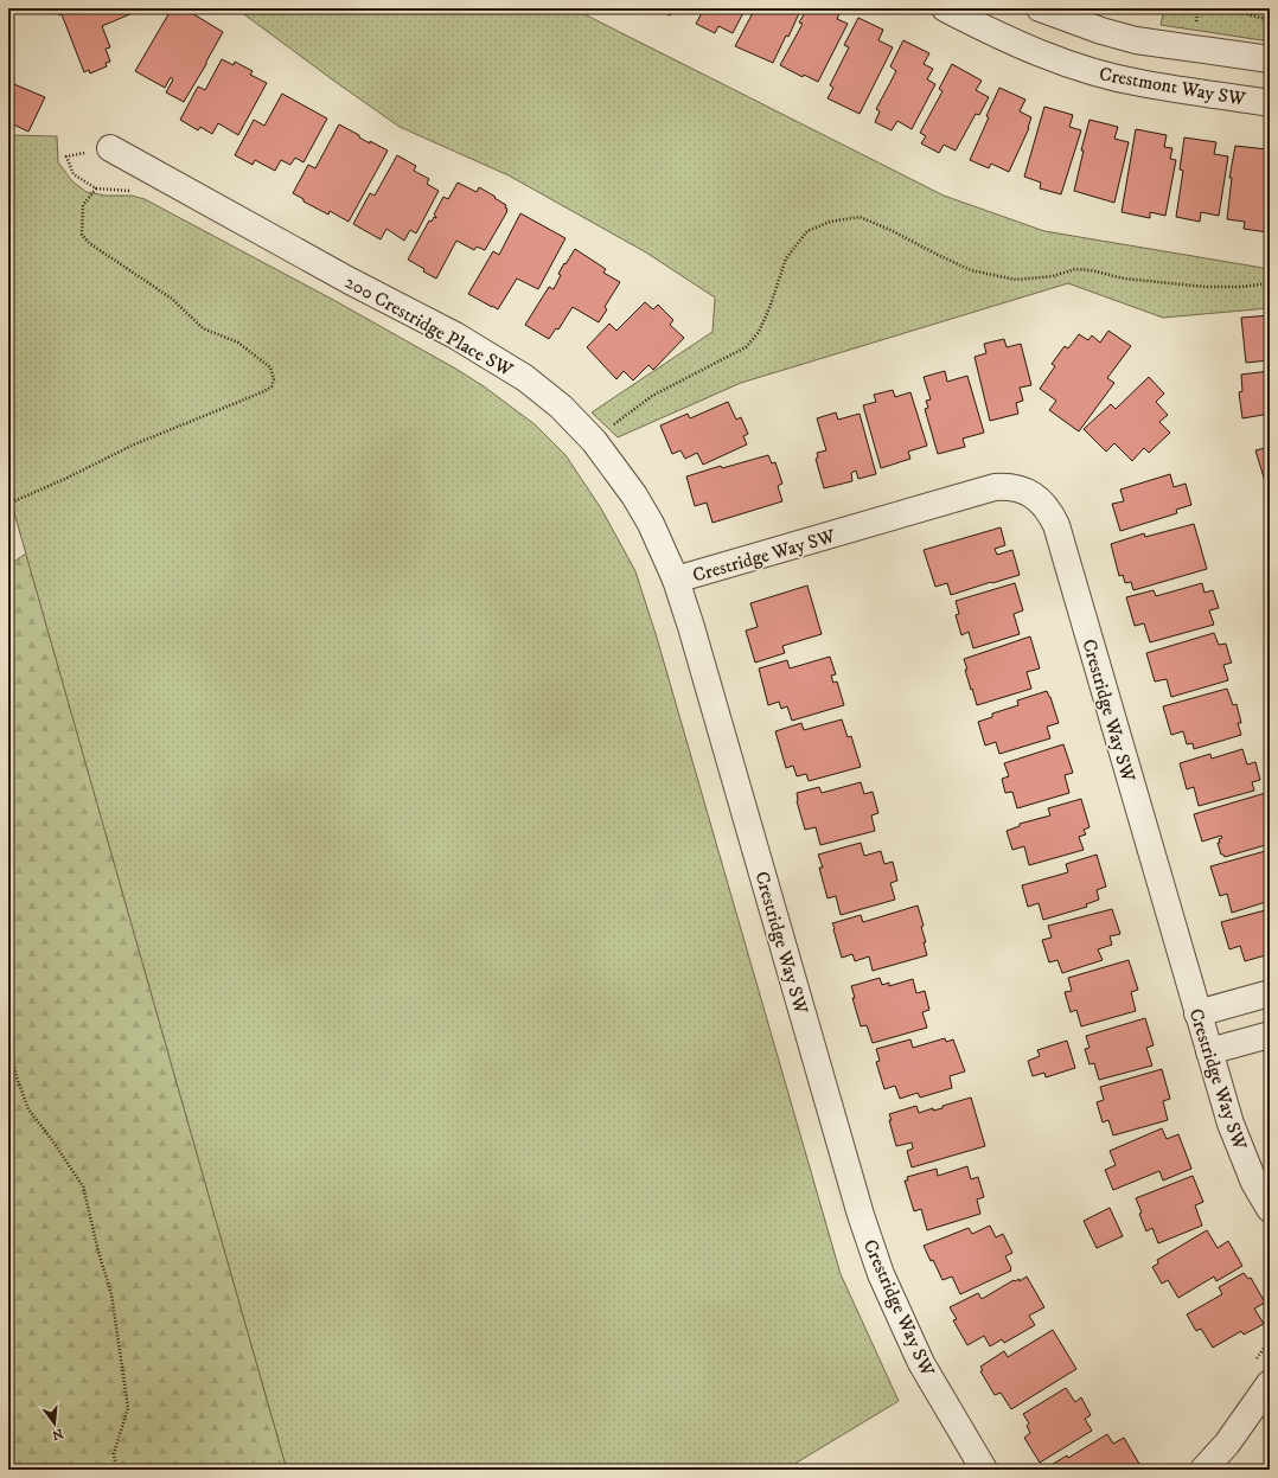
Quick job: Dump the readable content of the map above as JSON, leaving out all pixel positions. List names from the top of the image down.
{
  "streets": {
    "street": ["Crestmont Way SW", "200 Crestridge Place SW", "Crestridge Way SW"]
  },
  "crossings": [
    ["200 Crestridge Place SW", "Crestridge Way SW"]
  ],
  "north": "bottom"
}
